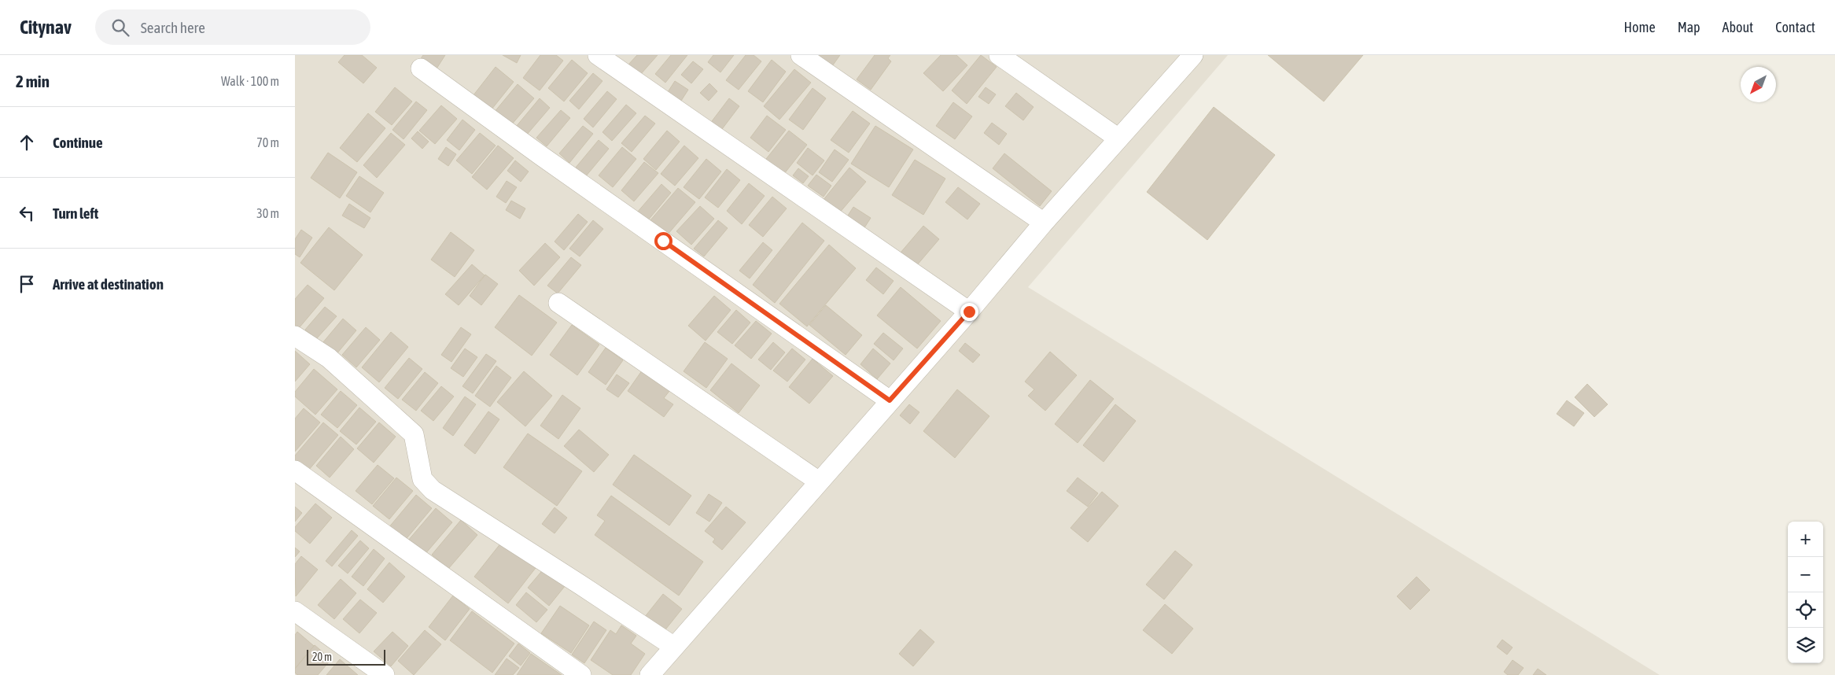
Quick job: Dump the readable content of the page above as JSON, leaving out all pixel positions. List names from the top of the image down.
{
  "scale_bar": "20 m",
  "north": "bottom left",
  "page": {
    "header": "Citynav",
    "search": "Search here",
    "nav": [
      "Home",
      "Map",
      "About",
      "Contact"
    ],
    "heading": ["2 min", "Walk · 100 m"],
    "list": [
      ["Continue", "70 m"],
      ["Turn left", "30 m"],
      "Arrive at destination"
    ],
    "map_buttons": ["+", "−"],
    "scale": "20 m"
  }
}
